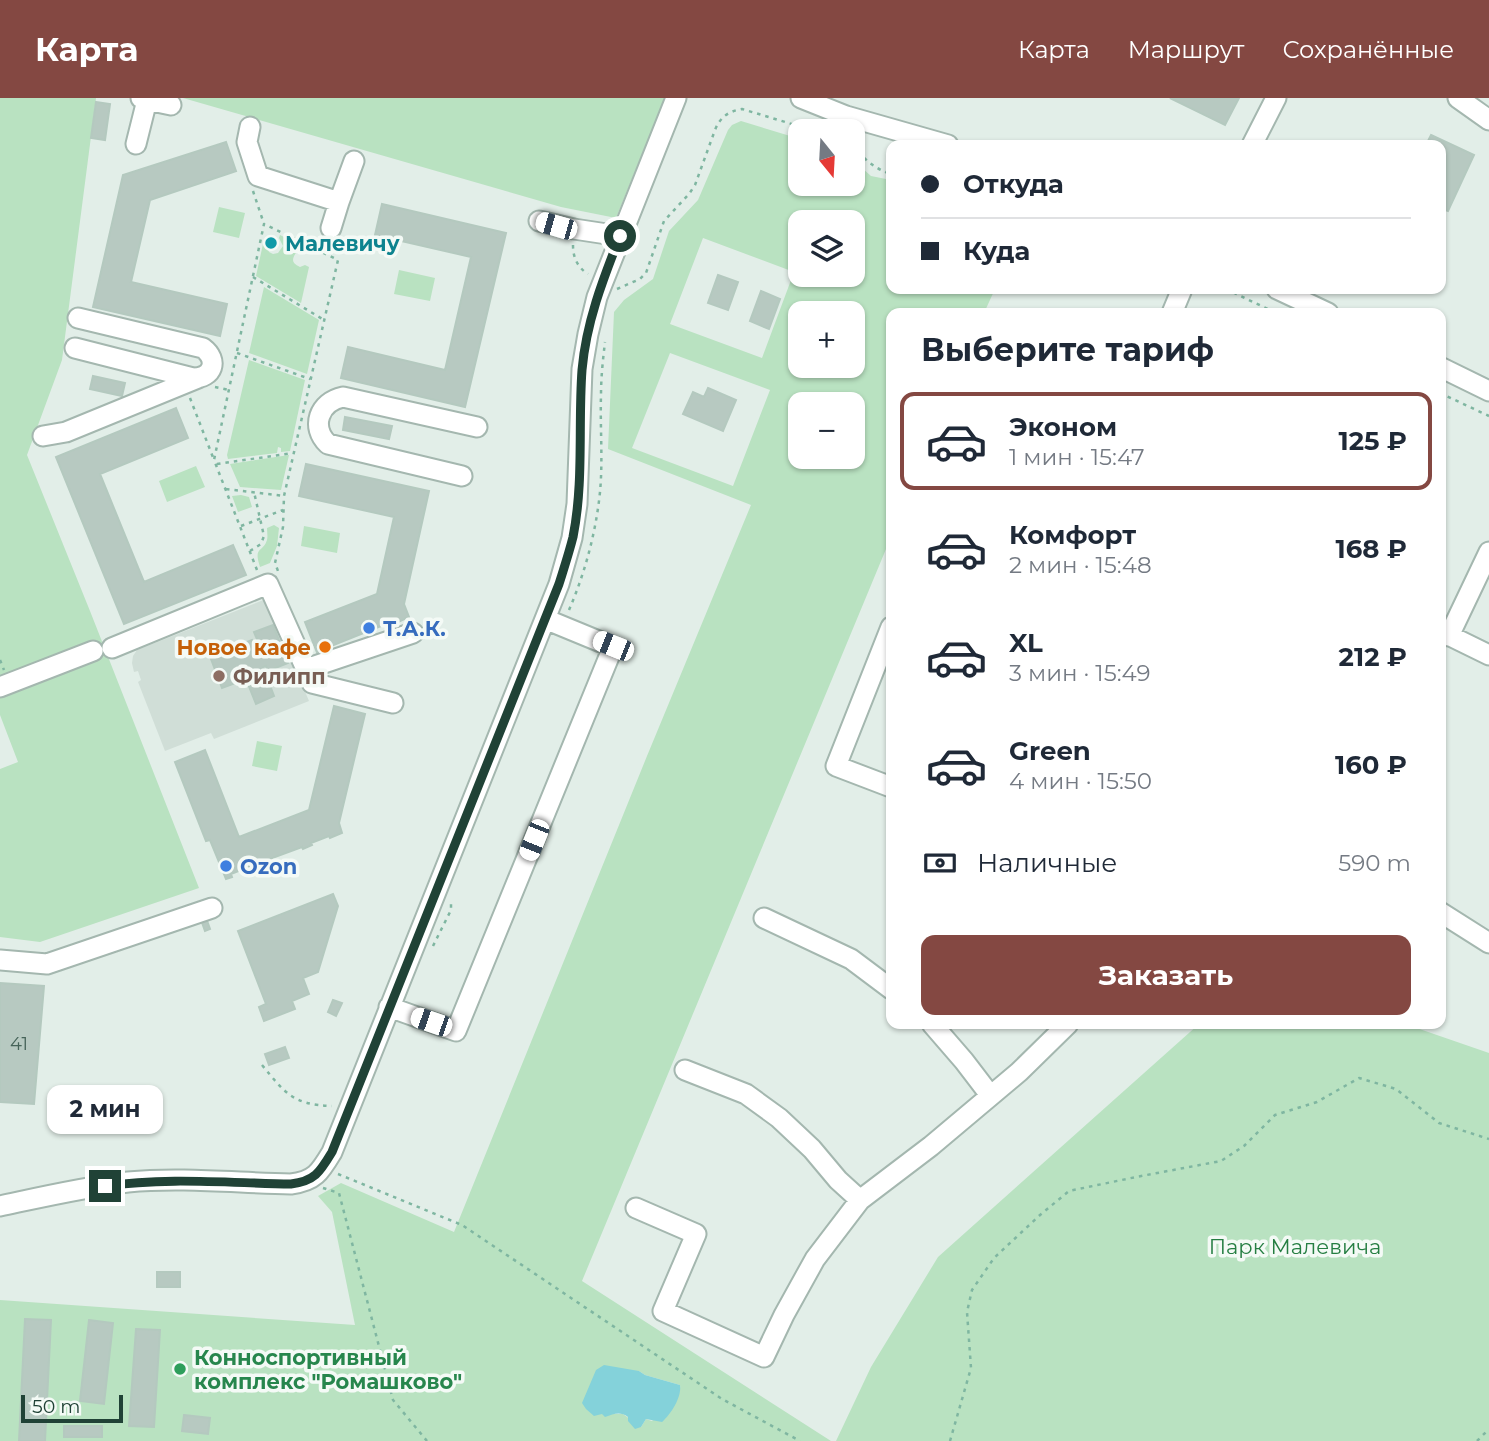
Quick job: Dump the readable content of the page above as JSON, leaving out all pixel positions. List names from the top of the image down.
{
  "parks": ["Парк Малевича"],
  "places": [
    "Малевичу",
    "Т.А.К.",
    "Новое кафе",
    "Филипп",
    "Ozon",
    "Конноспортивный комплекс \"Ромашково\""
  ],
  "house_numbers": ["41"],
  "scale_bar": "50 m",
  "north": "bottom",
  "page": {
    "header": "Карта",
    "nav": ["Карта", "Маршрут", "Сохранённые"],
    "map_buttons": ["+", "−"],
    "banner": ["Откуда", "Куда"],
    "heading": "Выберите тариф",
    "list": [
      {
        "name": "Эконом",
        "note": "1 мин · 15:47",
        "value": "125 ₽"
      },
      {
        "name": "Комфорт",
        "note": "2 мин · 15:48",
        "value": "168 ₽"
      },
      {
        "name": "XL",
        "note": "3 мин · 15:49",
        "value": "212 ₽"
      },
      {
        "name": "Green",
        "note": "4 мин · 15:50",
        "value": "160 ₽"
      }
    ],
    "pay": ["Наличные", "590 m"],
    "buttons": "Заказать",
    "bubble": "2 мин",
    "scale": "50 m"
  }
}
